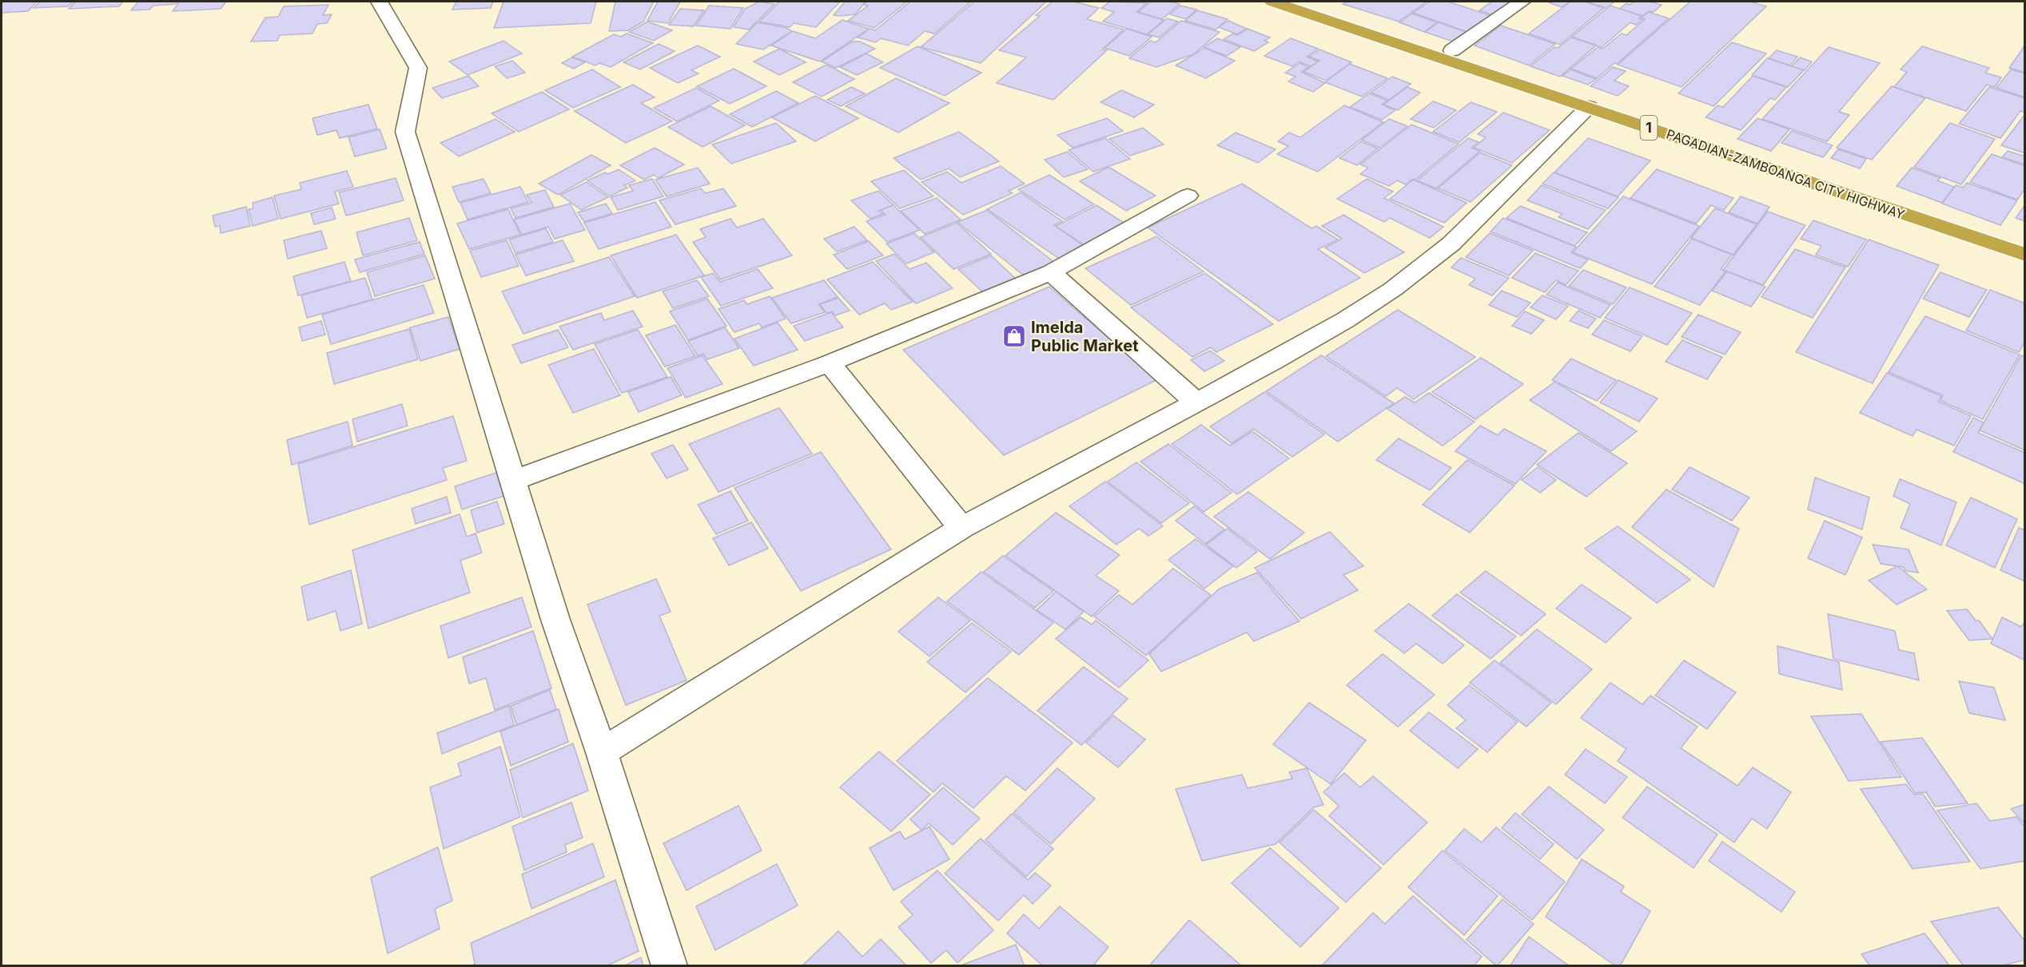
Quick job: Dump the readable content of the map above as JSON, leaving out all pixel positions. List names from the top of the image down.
{
  "streets": {
    "highway": ["1", "PAGADIAN-ZAMBOANGA CITY HIGHWAY"]
  },
  "places": {
    "shop": ["Imelda Public Market"]
  }
}
